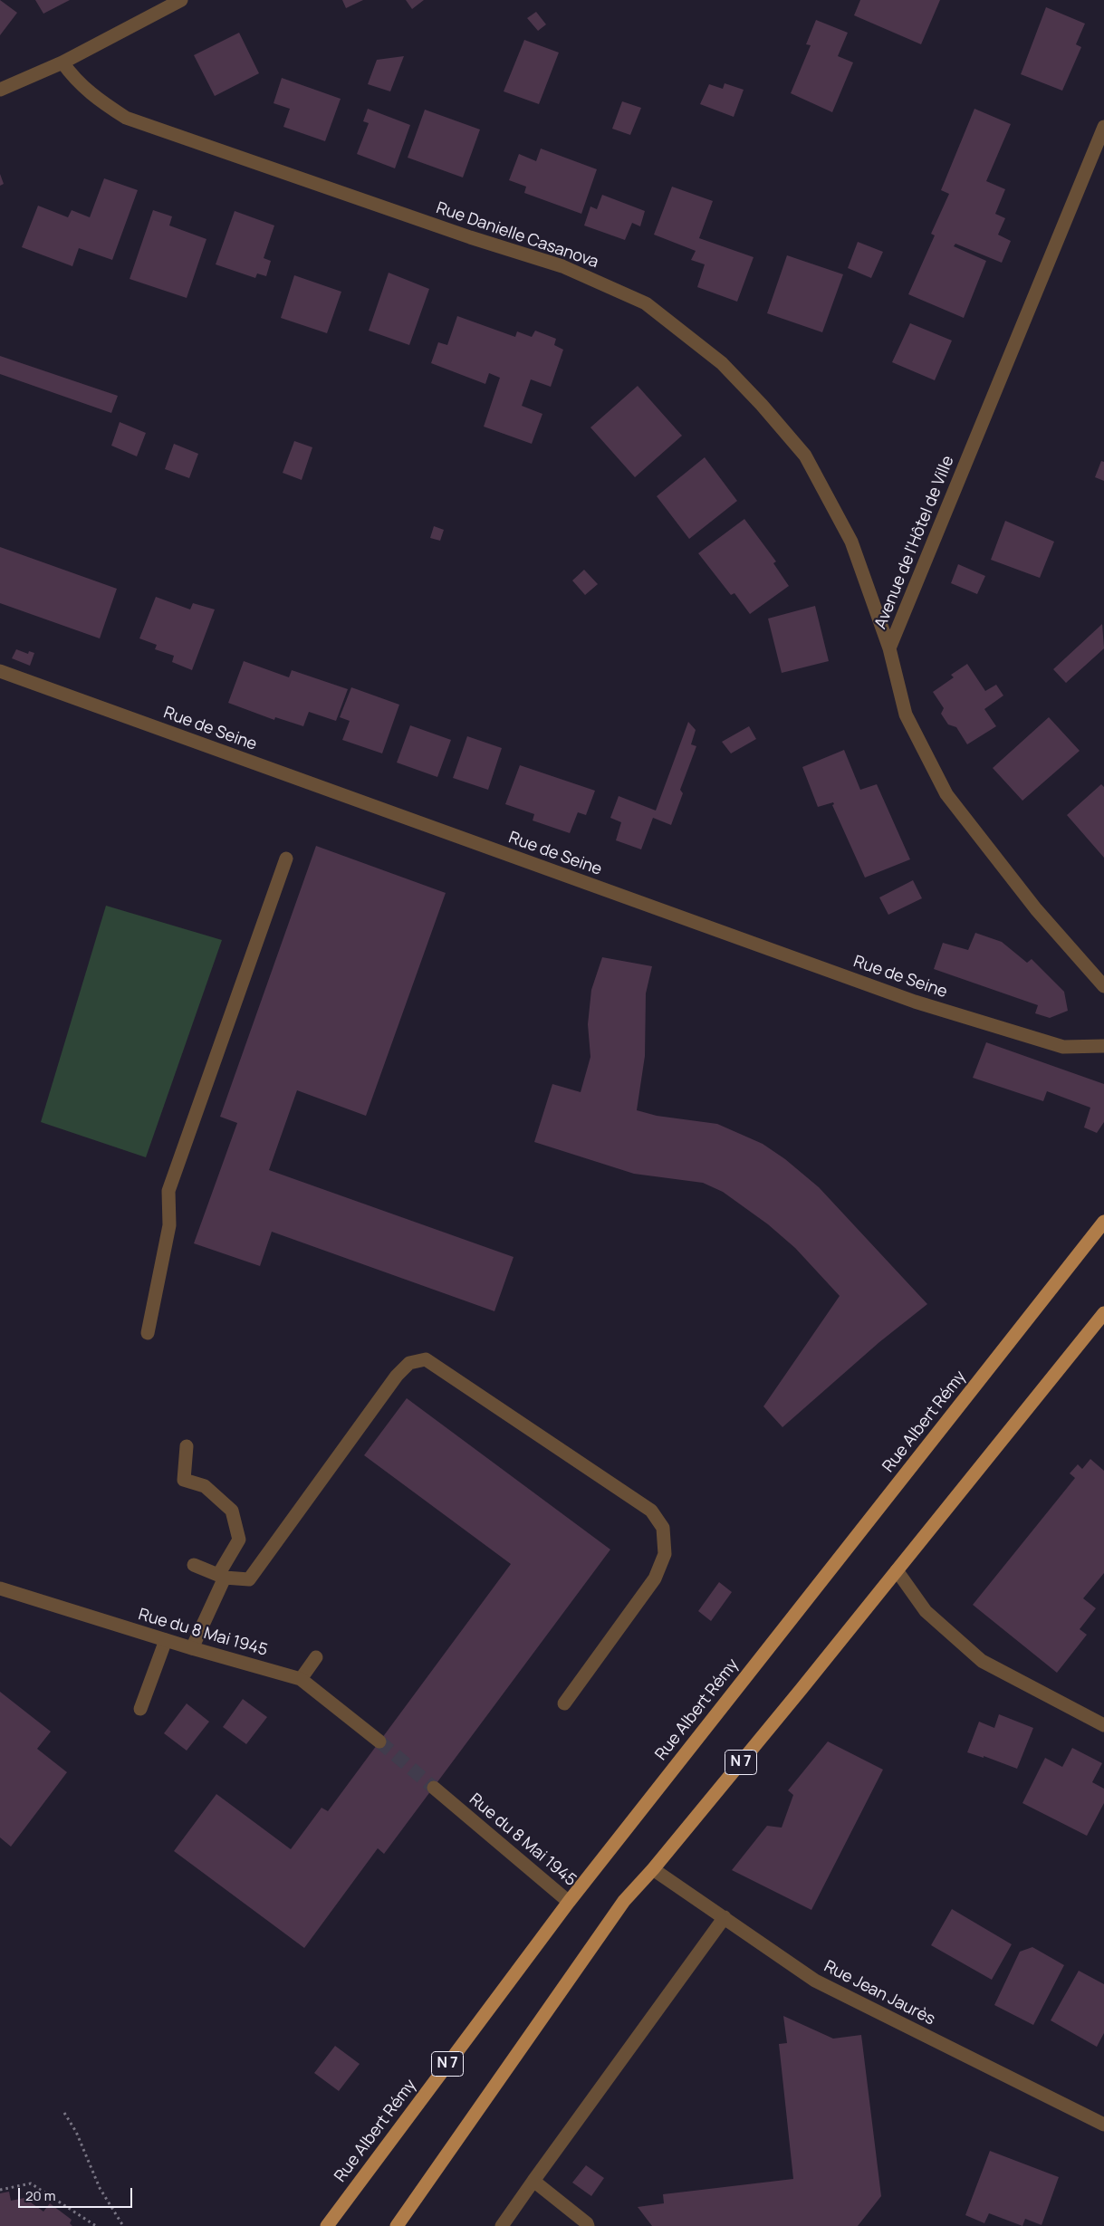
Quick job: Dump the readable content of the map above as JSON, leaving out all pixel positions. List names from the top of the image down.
{
  "streets": {
    "main road": ["Rue Albert Rémy", "N 7"],
    "street": [
      "Rue Danielle Casanova",
      "Avenue de l'Hôtel de Ville",
      "Rue de Seine",
      "Rue du 8 Mai 1945",
      "Rue Jean Jaurès"
    ]
  },
  "crossings": [
    ["Rue Danielle Casanova", "Avenue de l'Hôtel de Ville"],
    ["Rue Albert Rémy", "Rue du 8 Mai 1945"],
    ["N 7", "Rue Jean Jaurès"]
  ],
  "scale_bar": "20 m"
}
